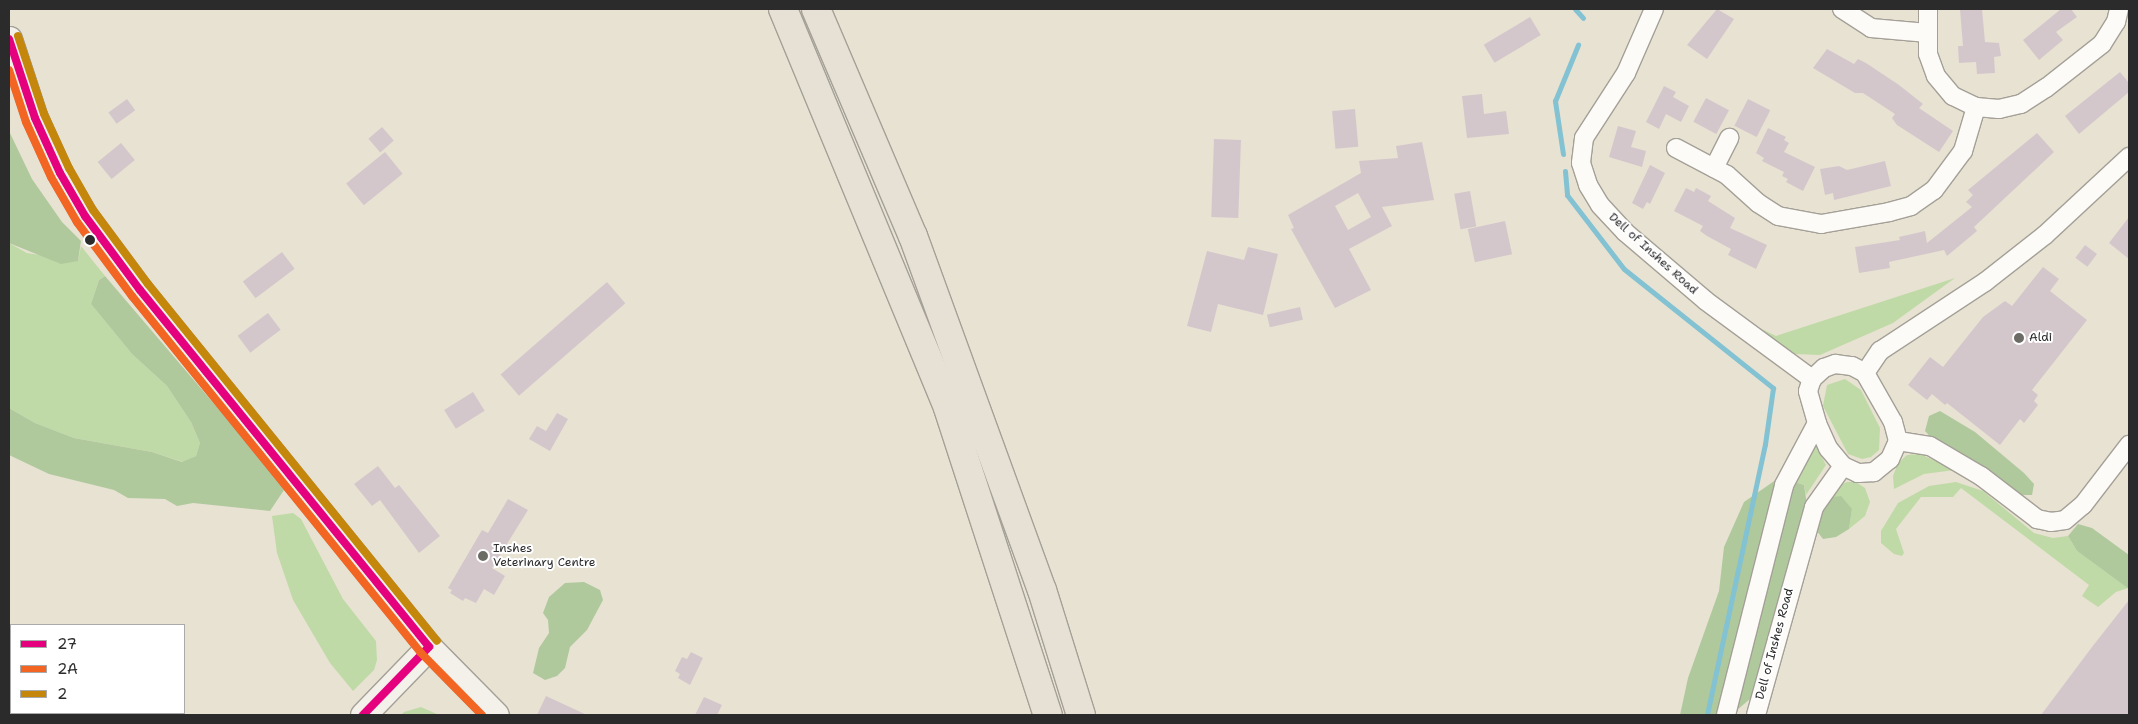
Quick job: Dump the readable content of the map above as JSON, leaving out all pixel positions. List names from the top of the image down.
{
  "streets": {
    "street": ["Dell of Inshes Road"]
  },
  "places": ["Aldi", "Inshes Veterinary Centre"],
  "lines": ["transit line 2", "transit line 27", "transit line 2A"],
  "legend": ["27", "2A", "2"]
}
